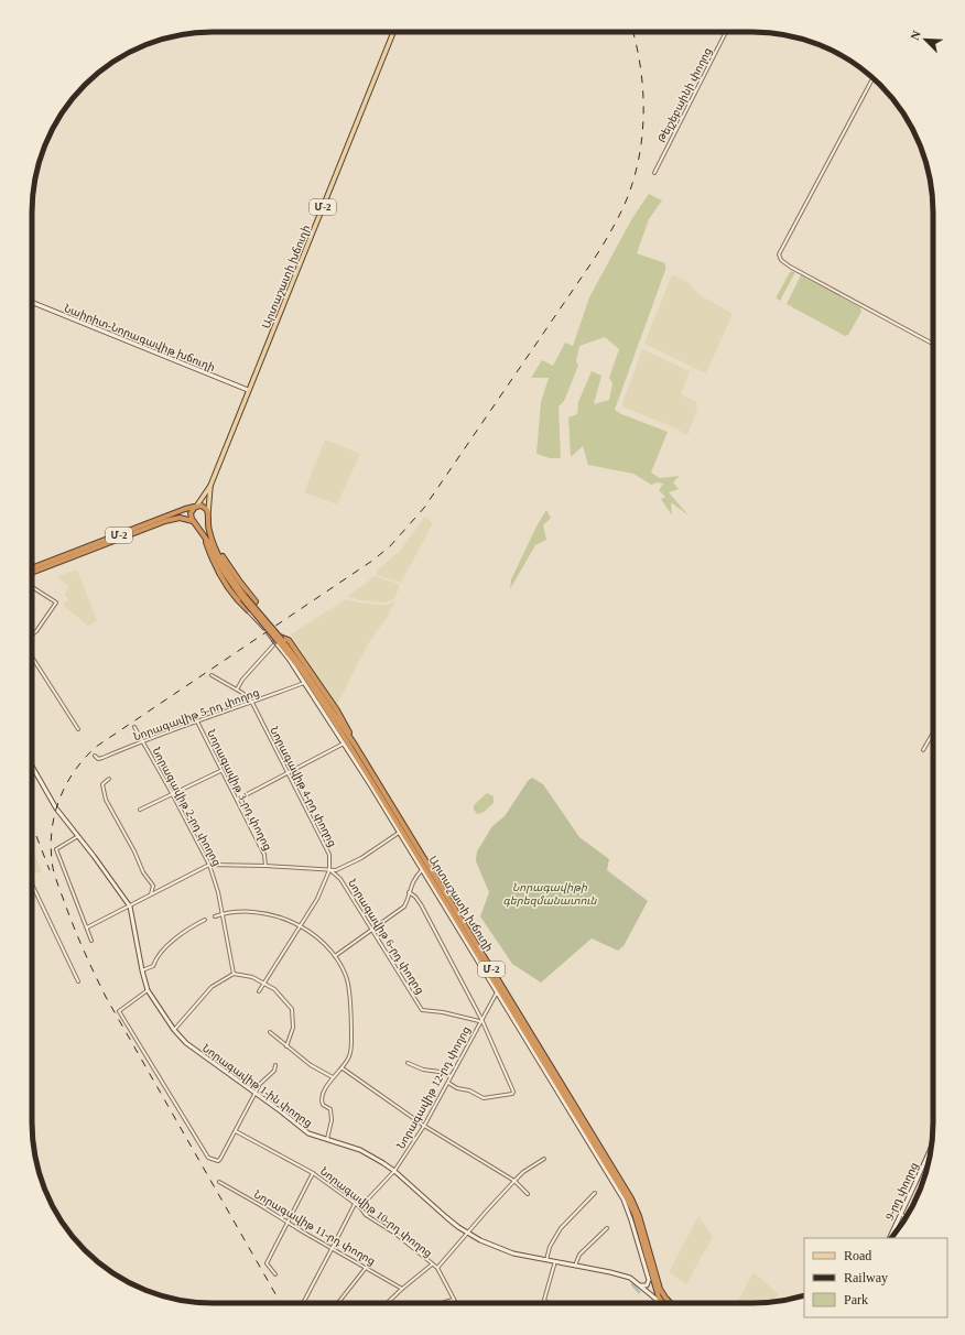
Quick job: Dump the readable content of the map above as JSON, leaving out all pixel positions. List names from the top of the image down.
{
  "streets": {
    "highway": ["Մ-2", "Արտաշատի խճուղի"],
    "street": [
      "Թեյշեբաինի փողոց",
      "Նաիրիտ-Նորագավիթ խճուղի",
      "Նորագավիթ 5-րդ փողոց",
      "Նորագավիթ 4-րդ փողոց",
      "Նորագավիթ 3-րդ փողոց",
      "Նորագավիթ 2-րդ փողոց",
      "Նորագավիթ 6-րդ փողոց",
      "Նորագավիթ 1-ին փողոց",
      "Նորագավիթ 12-րդ փողոց",
      "9-րդ փողոց",
      "Նորագավիթ 10-րդ փողոց",
      "Նորագավիթ 11-րդ փողոց"
    ]
  },
  "crossings": [
    ["Մ-2", "Արտաշատի խճուղի"],
    ["Արտաշատի խճուղի", "Նաիրիտ-Նորագավիթ խճուղի"],
    ["Արտաշատի խճուղի", "Նորագավիթ 5-րդ փողոց"],
    ["Արտաշատի խճուղի", "Նորագավիթ 6-րդ փողոց"],
    ["Արտաշատի խճուղի", "Նորագավիթ 1-ին փողոց"],
    ["Արտաշատի խճուղի", "Նորագավիթ 12-րդ փողոց"],
    ["Նորագավիթ 5-րդ փողոց", "Նորագավիթ 4-րդ փողոց"],
    ["Նորագավիթ 5-րդ փողոց", "Նորագավիթ 3-րդ փողոց"],
    ["Նորագավիթ 5-րդ փողոց", "Նորագավիթ 2-րդ փողոց"],
    ["Նորագավիթ 4-րդ փողոց", "Նորագավիթ 6-րդ փողոց"],
    ["Նորագավիթ 3-րդ փողոց", "Նորագավիթ 6-րդ փողոց"],
    ["Նորագավիթ 2-րդ փողոց", "Նորագավիթ 6-րդ փողոց"],
    ["Նորագավիթ 6-րդ փողոց", "Նորագավիթ 1-ին փողոց"],
    ["Նորագավիթ 6-րդ փողոց", "Նորագավիթ 12-րդ փողոց"],
    ["Նորագավիթ 1-ին փողոց", "Նորագավիթ 12-րդ փողոց"],
    ["Նորագավիթ 1-ին փողոց", "Նորագավիթ 10-րդ փողոց"],
    ["Նորագավիթ 12-րդ փողոց", "Նորագավիթ 10-րդ փողոց"]
  ],
  "parks": ["Նորագավիթի գերեզմանատուն"],
  "legend": ["Road", "Railway", "Park"],
  "north": "top left"
}
